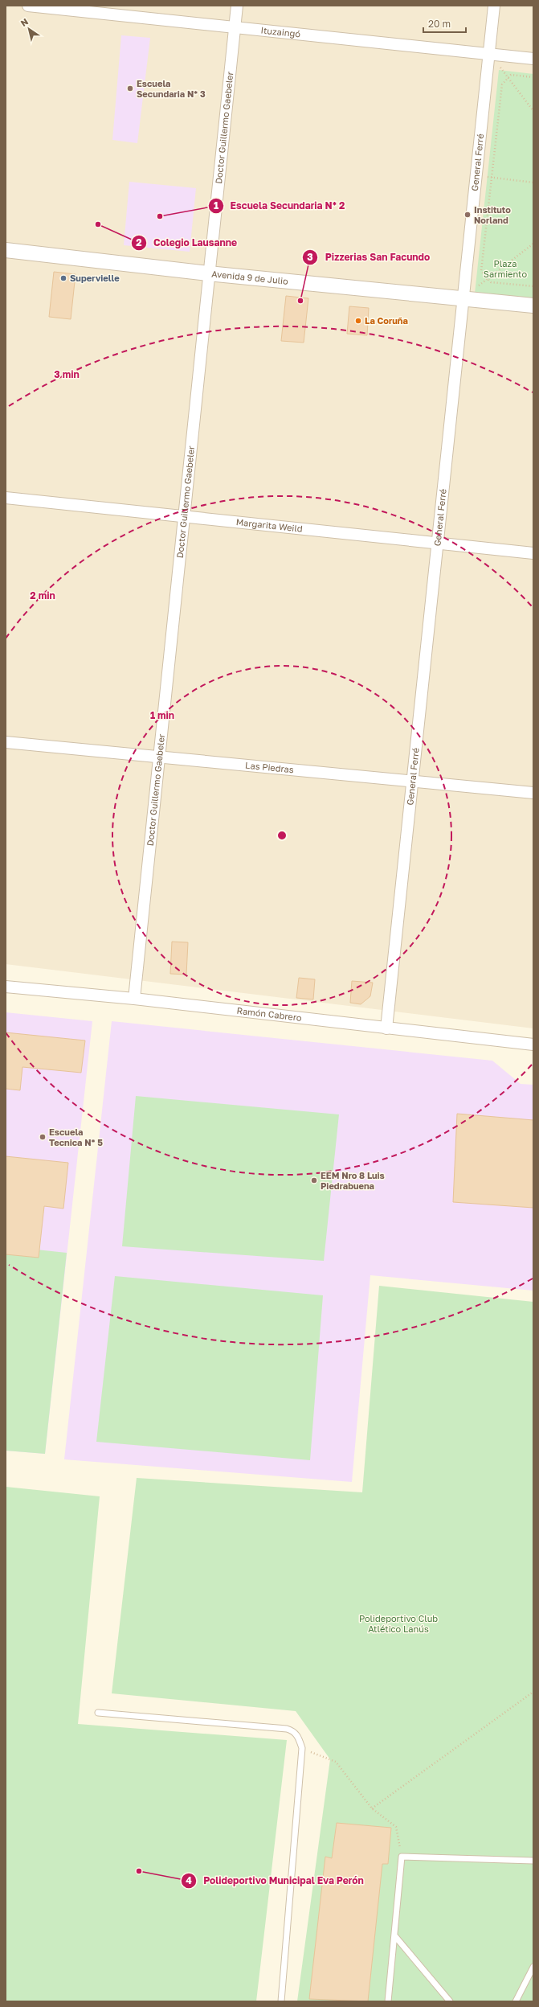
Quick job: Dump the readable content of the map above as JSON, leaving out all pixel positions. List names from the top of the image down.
{
  "streets": {
    "street": [
      "Ituzaingó",
      "Doctor Guillermo Gaebeler",
      "General Ferré",
      "Avenida 9 de Julio",
      "Margarita Weild",
      "Las Piedras",
      "Ramón Cabrero"
    ]
  },
  "crossings": [
    ["Ituzaingó", "Doctor Guillermo Gaebeler"],
    ["Ituzaingó", "General Ferré"],
    ["Doctor Guillermo Gaebeler", "Avenida 9 de Julio"],
    ["Doctor Guillermo Gaebeler", "Margarita Weild"],
    ["Doctor Guillermo Gaebeler", "Las Piedras"],
    ["Doctor Guillermo Gaebeler", "Ramón Cabrero"],
    ["General Ferré", "Avenida 9 de Julio"],
    ["General Ferré", "Margarita Weild"],
    ["General Ferré", "Las Piedras"],
    ["General Ferré", "Ramón Cabrero"]
  ],
  "parks": ["Plaza Sarmiento", "Polideportivo Club Atlético Lanús"],
  "places": [
    "Escuela Secundaria N* 3",
    "Instituto Norland",
    "Escuela Secundaria N* 2",
    "Colegio Lausanne",
    "Supervielle",
    "Pizzerias San Facundo",
    "La Coruña",
    "Escuela Tecnica N* 5",
    "EEM Nro 8 Luis Piedrabuena",
    "Polideportivo Municipal Eva Perón"
  ],
  "scale_bar": "20 m",
  "north": "top left",
  "rings": ["3 min", "2 min", "1 min"]
}
